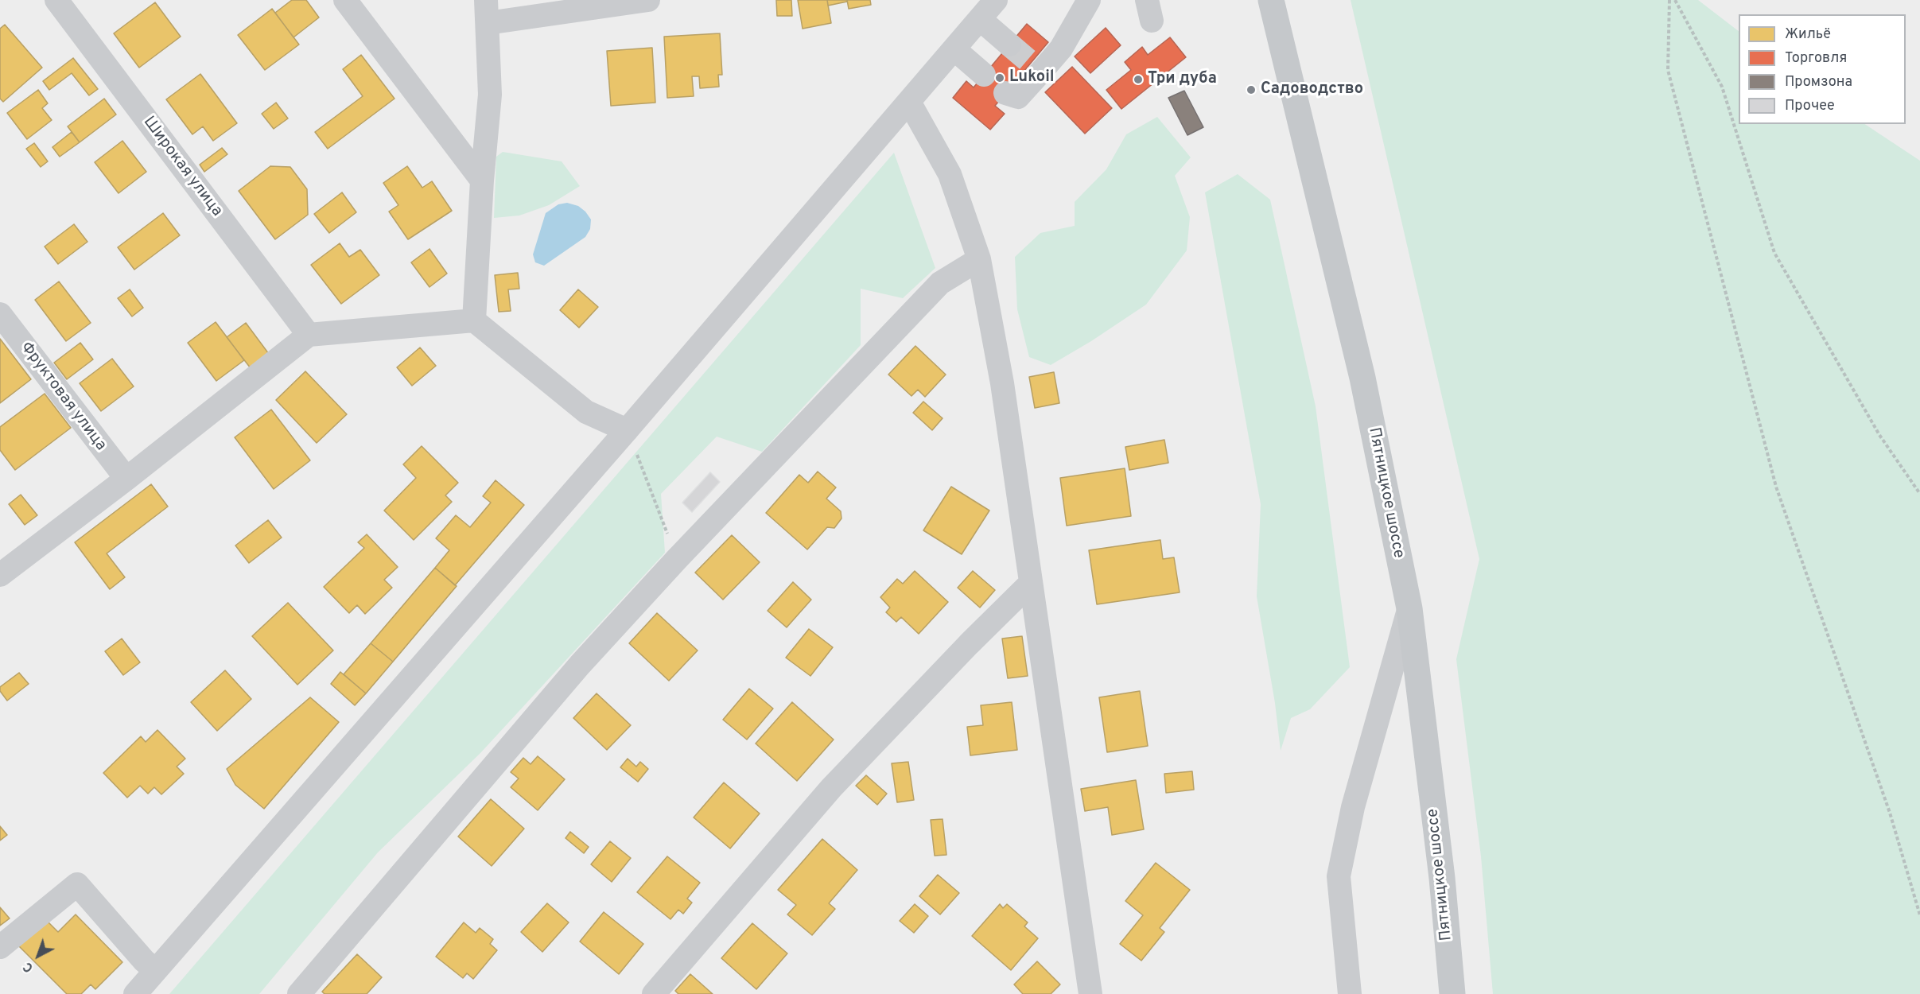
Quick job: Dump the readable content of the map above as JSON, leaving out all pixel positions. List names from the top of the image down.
{
  "streets": {
    "main road": ["Пятницкое шоссе"],
    "street": ["Широкая улица", "Фруктовая улица"]
  },
  "places": ["Lukoil", "Три дуба", "Садоводство"],
  "legend": [
    "Жильё",
    "Торговля",
    "Промзона",
    "Прочее"
  ],
  "north": "bottom left"
}
